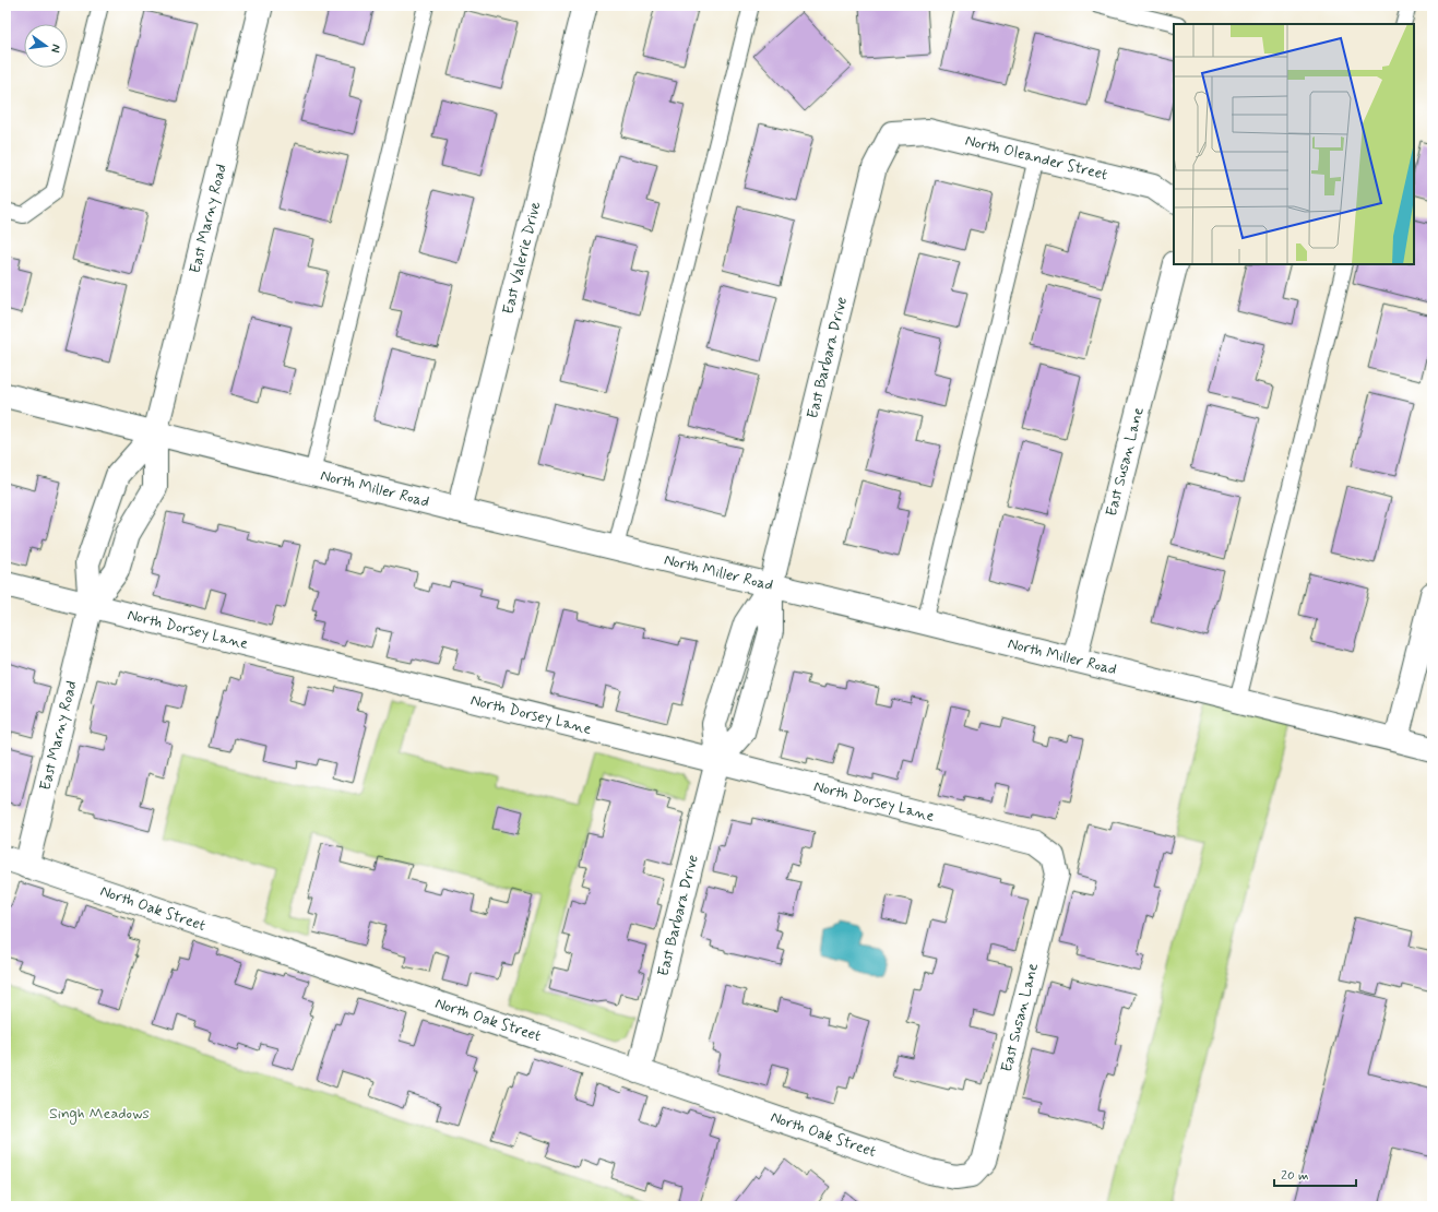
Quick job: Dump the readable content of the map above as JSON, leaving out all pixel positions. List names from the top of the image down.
{
  "streets": {
    "street": [
      "North Oleander Street",
      "East Marny Road",
      "East Valerie Drive",
      "East Barbara Drive",
      "East Susan Lane",
      "North Miller Road",
      "North Dorsey Lane",
      "North Oak Street"
    ]
  },
  "crossings": [
    ["North Oleander Street", "East Barbara Drive"],
    ["East Marny Road", "North Miller Road"],
    ["East Marny Road", "North Dorsey Lane"],
    ["East Marny Road", "North Oak Street"],
    ["East Valerie Drive", "North Miller Road"],
    ["East Barbara Drive", "North Miller Road"],
    ["East Barbara Drive", "North Dorsey Lane"],
    ["East Barbara Drive", "North Oak Street"],
    ["East Susan Lane", "North Miller Road"],
    ["East Susan Lane", "North Dorsey Lane"],
    ["East Susan Lane", "North Oak Street"]
  ],
  "parks": ["Singh Meadows"],
  "scale_bar": "20 m",
  "north": "right"
}
